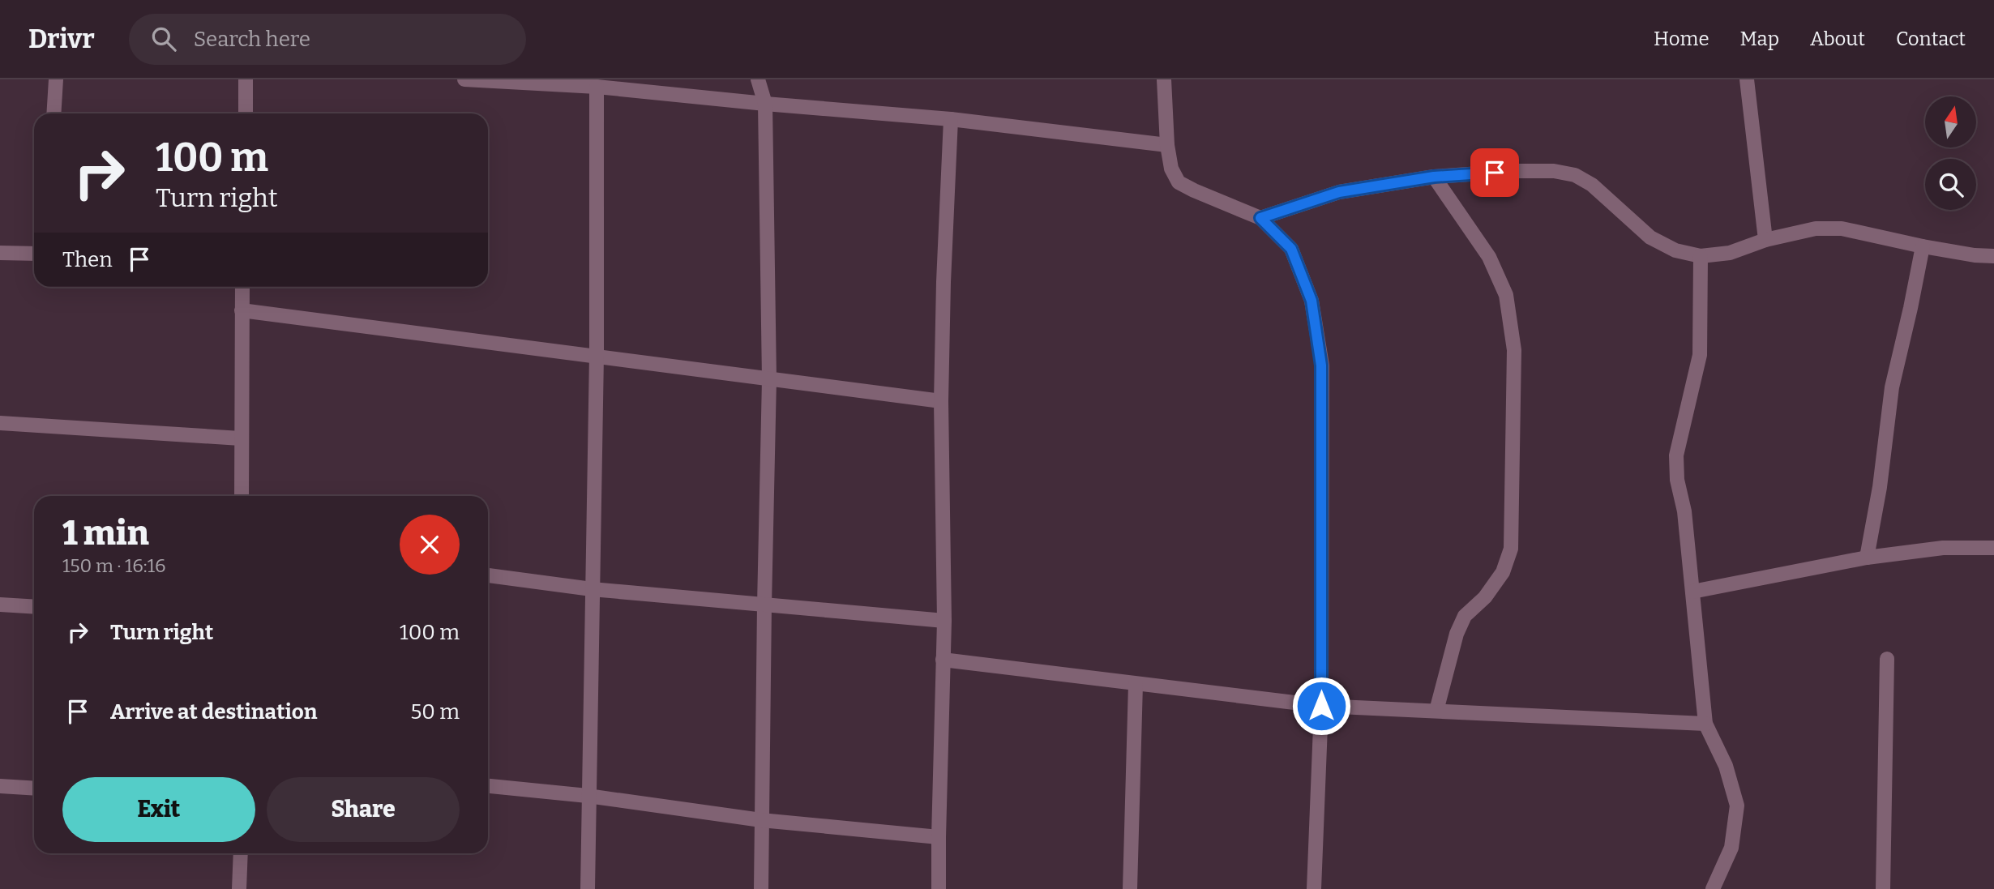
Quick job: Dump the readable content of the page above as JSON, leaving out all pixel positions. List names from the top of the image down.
{
  "north": "top",
  "page": {
    "header": "Drivr",
    "search": "Search here",
    "nav": [
      "Home",
      "Map",
      "About",
      "Contact"
    ],
    "turn": ["100 m", "Turn right"],
    "then": "Then",
    "heading": ["1 min", "150 m · 16:16"],
    "list": [
      {
        "name": "Turn right",
        "value": "100 m"
      },
      {
        "name": "Arrive at destination",
        "value": "50 m"
      }
    ],
    "buttons": ["Exit", "Share"]
  }
}
